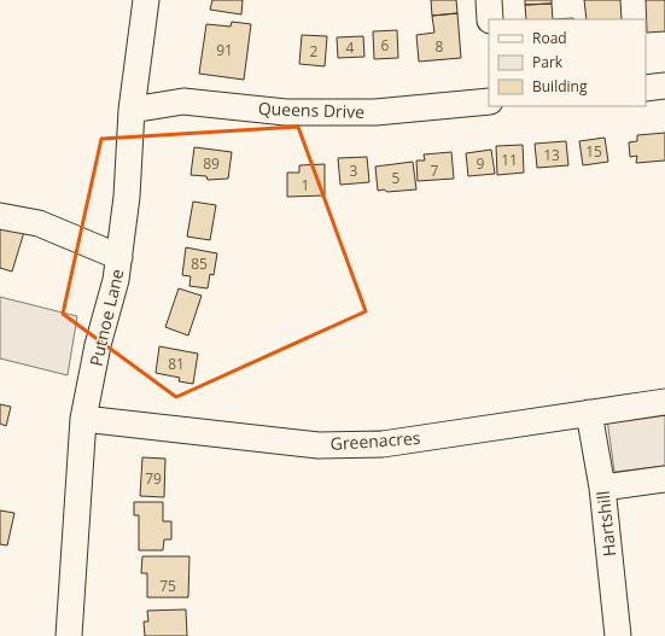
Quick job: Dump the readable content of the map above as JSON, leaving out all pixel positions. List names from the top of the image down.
{
  "streets": {
    "street": [
      "Queens Drive",
      "Putnoe Lane",
      "Greenacres",
      "Hartshill"
    ]
  },
  "crossings": [
    ["Queens Drive", "Putnoe Lane"],
    ["Putnoe Lane", "Greenacres"],
    ["Greenacres", "Hartshill"]
  ],
  "house_numbers": [
    "6",
    "8",
    "4",
    "91",
    "2",
    "15",
    "13",
    "11",
    "89",
    "9",
    "3",
    "7",
    "5",
    "1",
    "85",
    "81",
    "79",
    "75"
  ],
  "legend": ["Road", "Park", "Building"]
}
